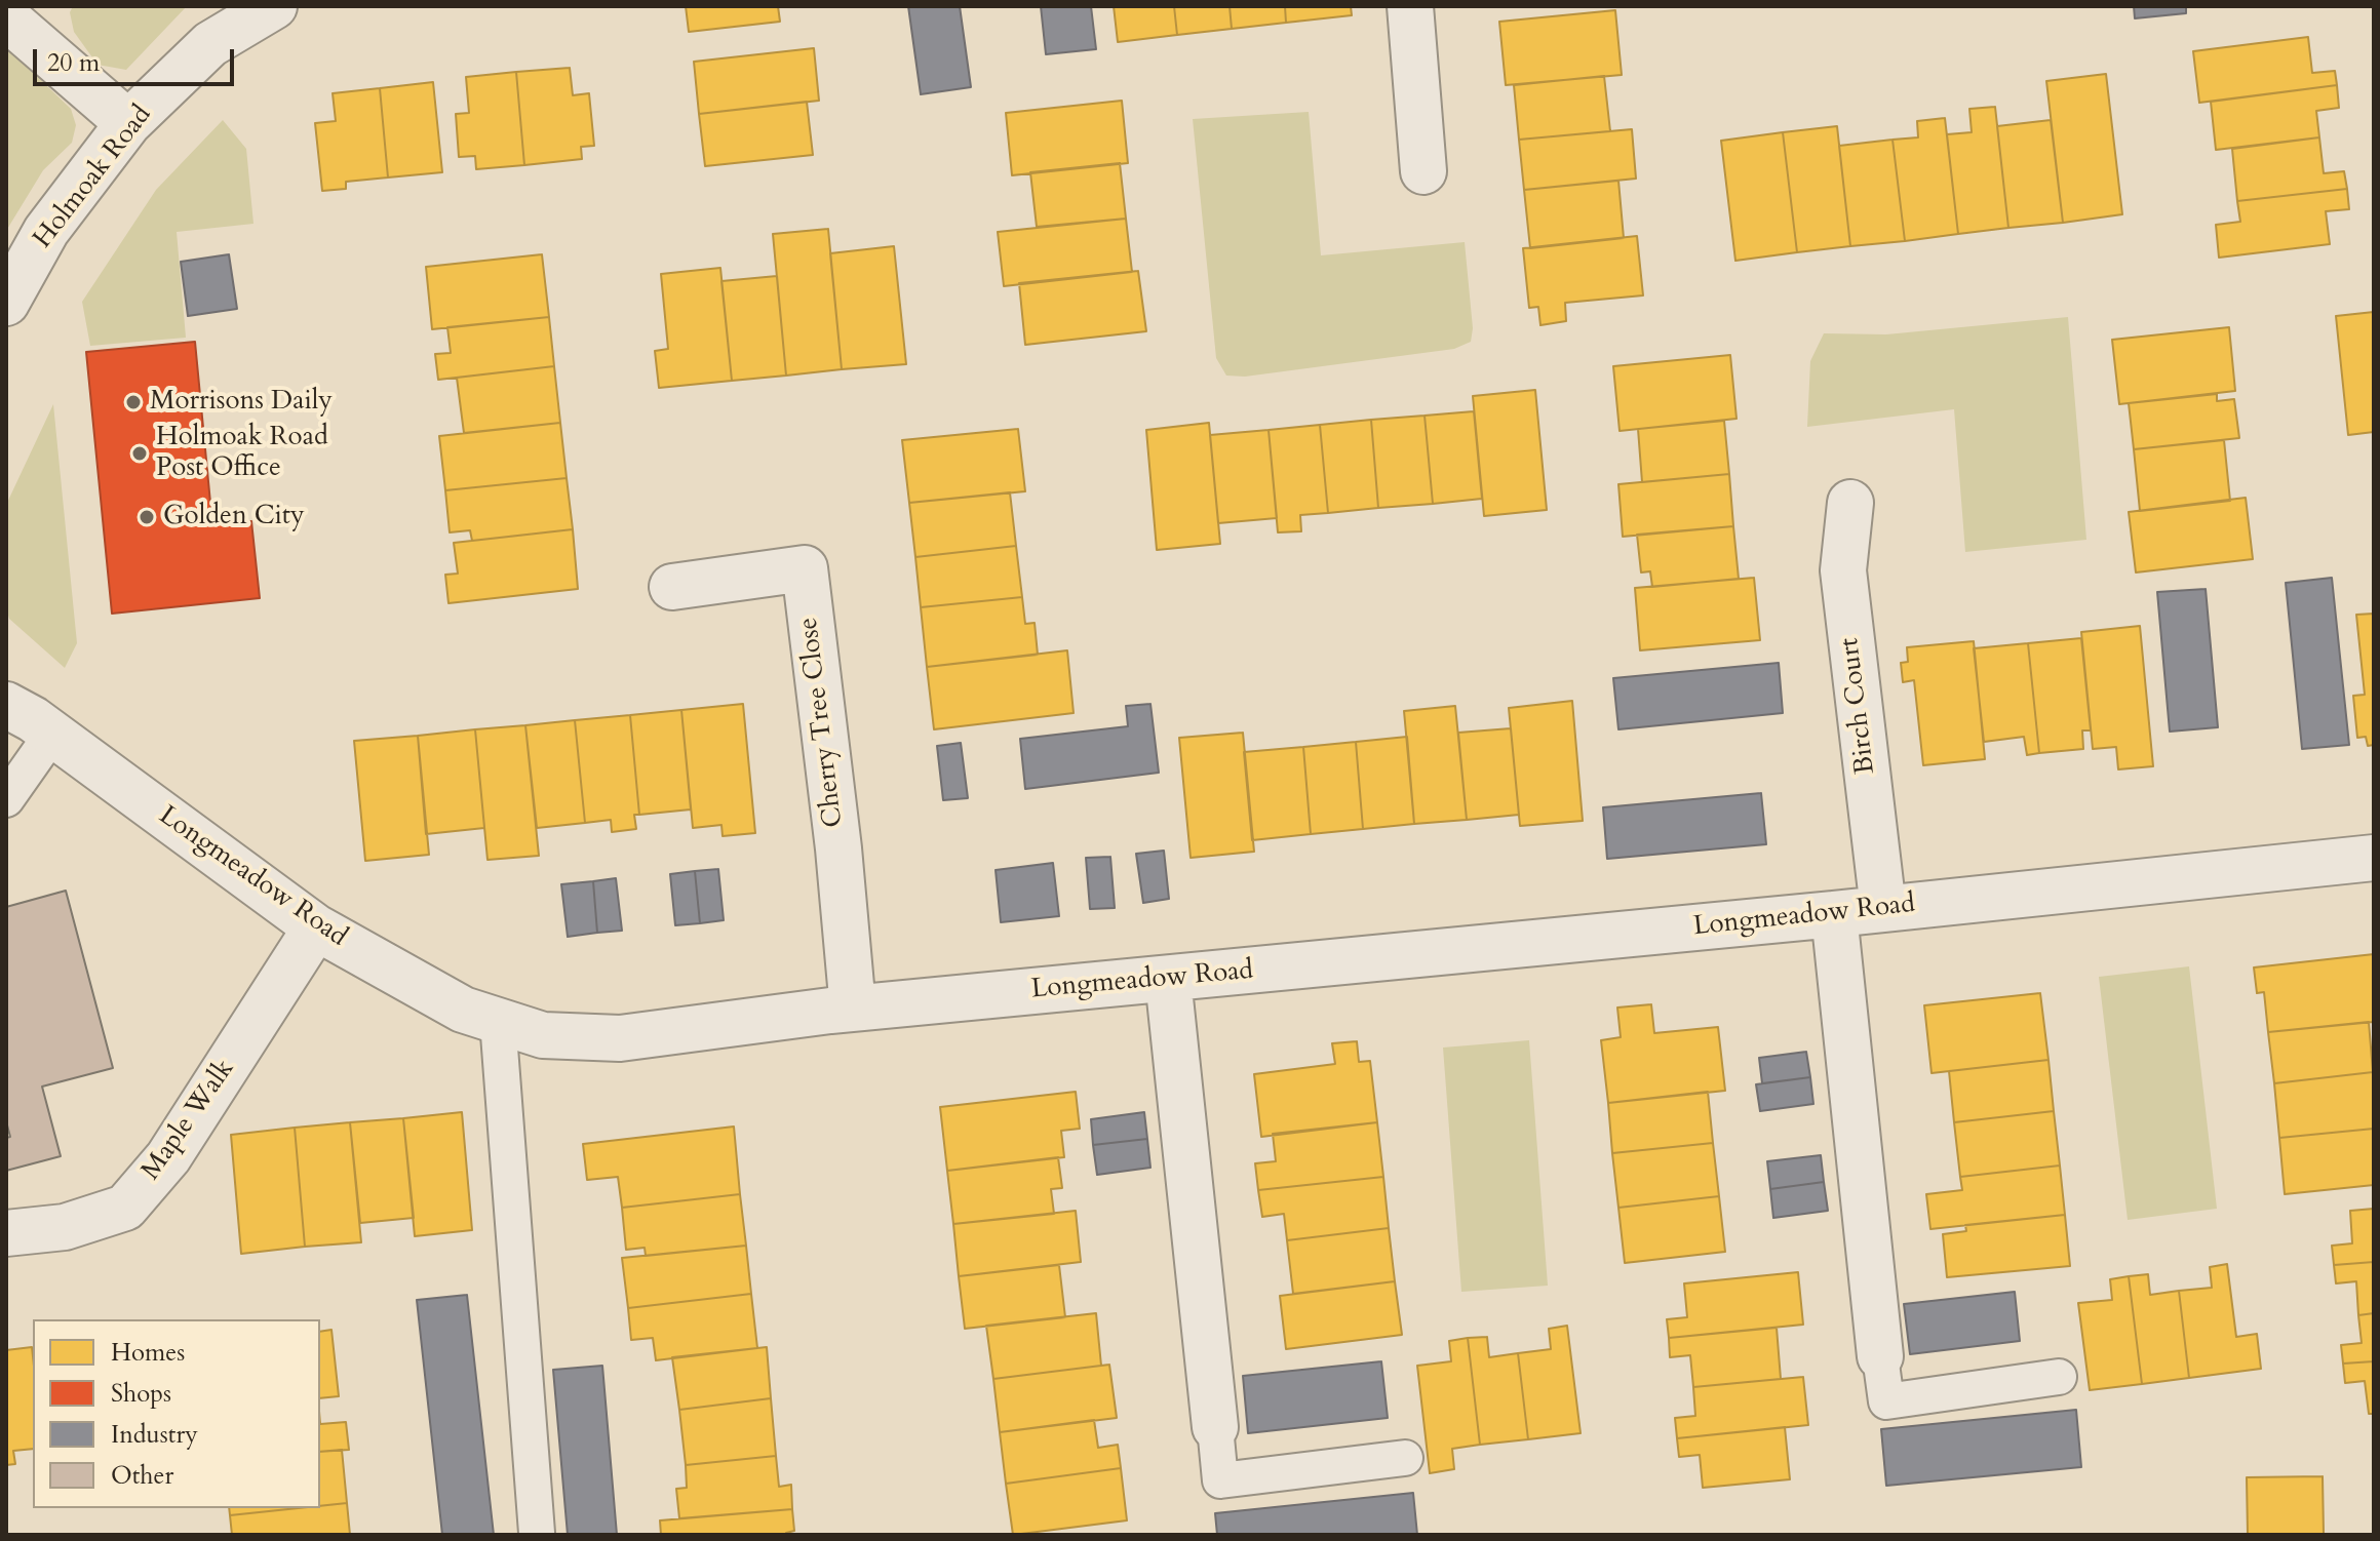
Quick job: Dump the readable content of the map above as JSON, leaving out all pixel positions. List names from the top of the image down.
{
  "streets": {
    "street": [
      "Holmoak Road",
      "Birch Court",
      "Cherry Tree Close",
      "Longmeadow Road",
      "Maple Walk"
    ]
  },
  "crossings": [
    ["Birch Court", "Longmeadow Road"],
    ["Cherry Tree Close", "Longmeadow Road"],
    ["Longmeadow Road", "Maple Walk"]
  ],
  "places": ["Morrisons Daily", "Holmoak Road Post Office", "Golden City"],
  "legend": [
    "Homes",
    "Shops",
    "Industry",
    "Other"
  ],
  "scale_bar": "20 m"
}
